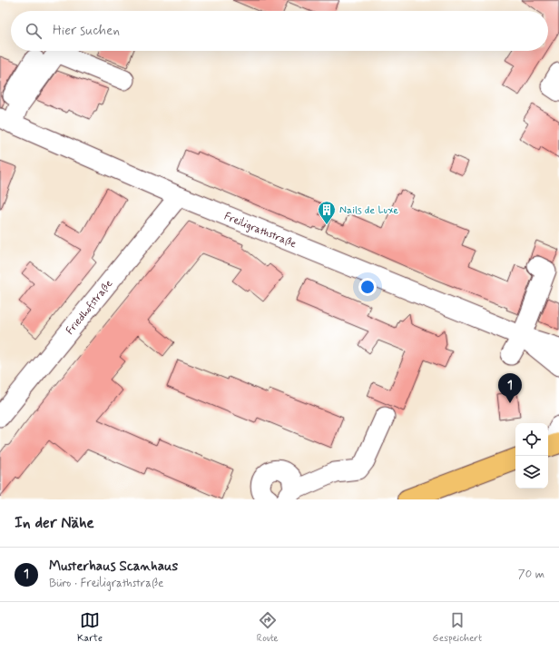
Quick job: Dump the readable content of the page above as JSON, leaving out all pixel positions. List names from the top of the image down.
{
  "streets": {
    "street": ["Freiligrathstraße", "Friedhofstraße"]
  },
  "crossings": [
    ["Freiligrathstraße", "Friedhofstraße"]
  ],
  "places": {
    "building": ["Nails de Luxe"]
  },
  "page": {
    "search": "Hier suchen",
    "pins": "1",
    "heading": "In der Nähe",
    "list": [
      {
        "mark": "1",
        "name": "Musterhaus Scanhaus",
        "note": "Büro · Freiligrathstraße",
        "value": "70 m"
      }
    ],
    "nav": ["Karte", "Route", "Gespeichert"]
  }
}
